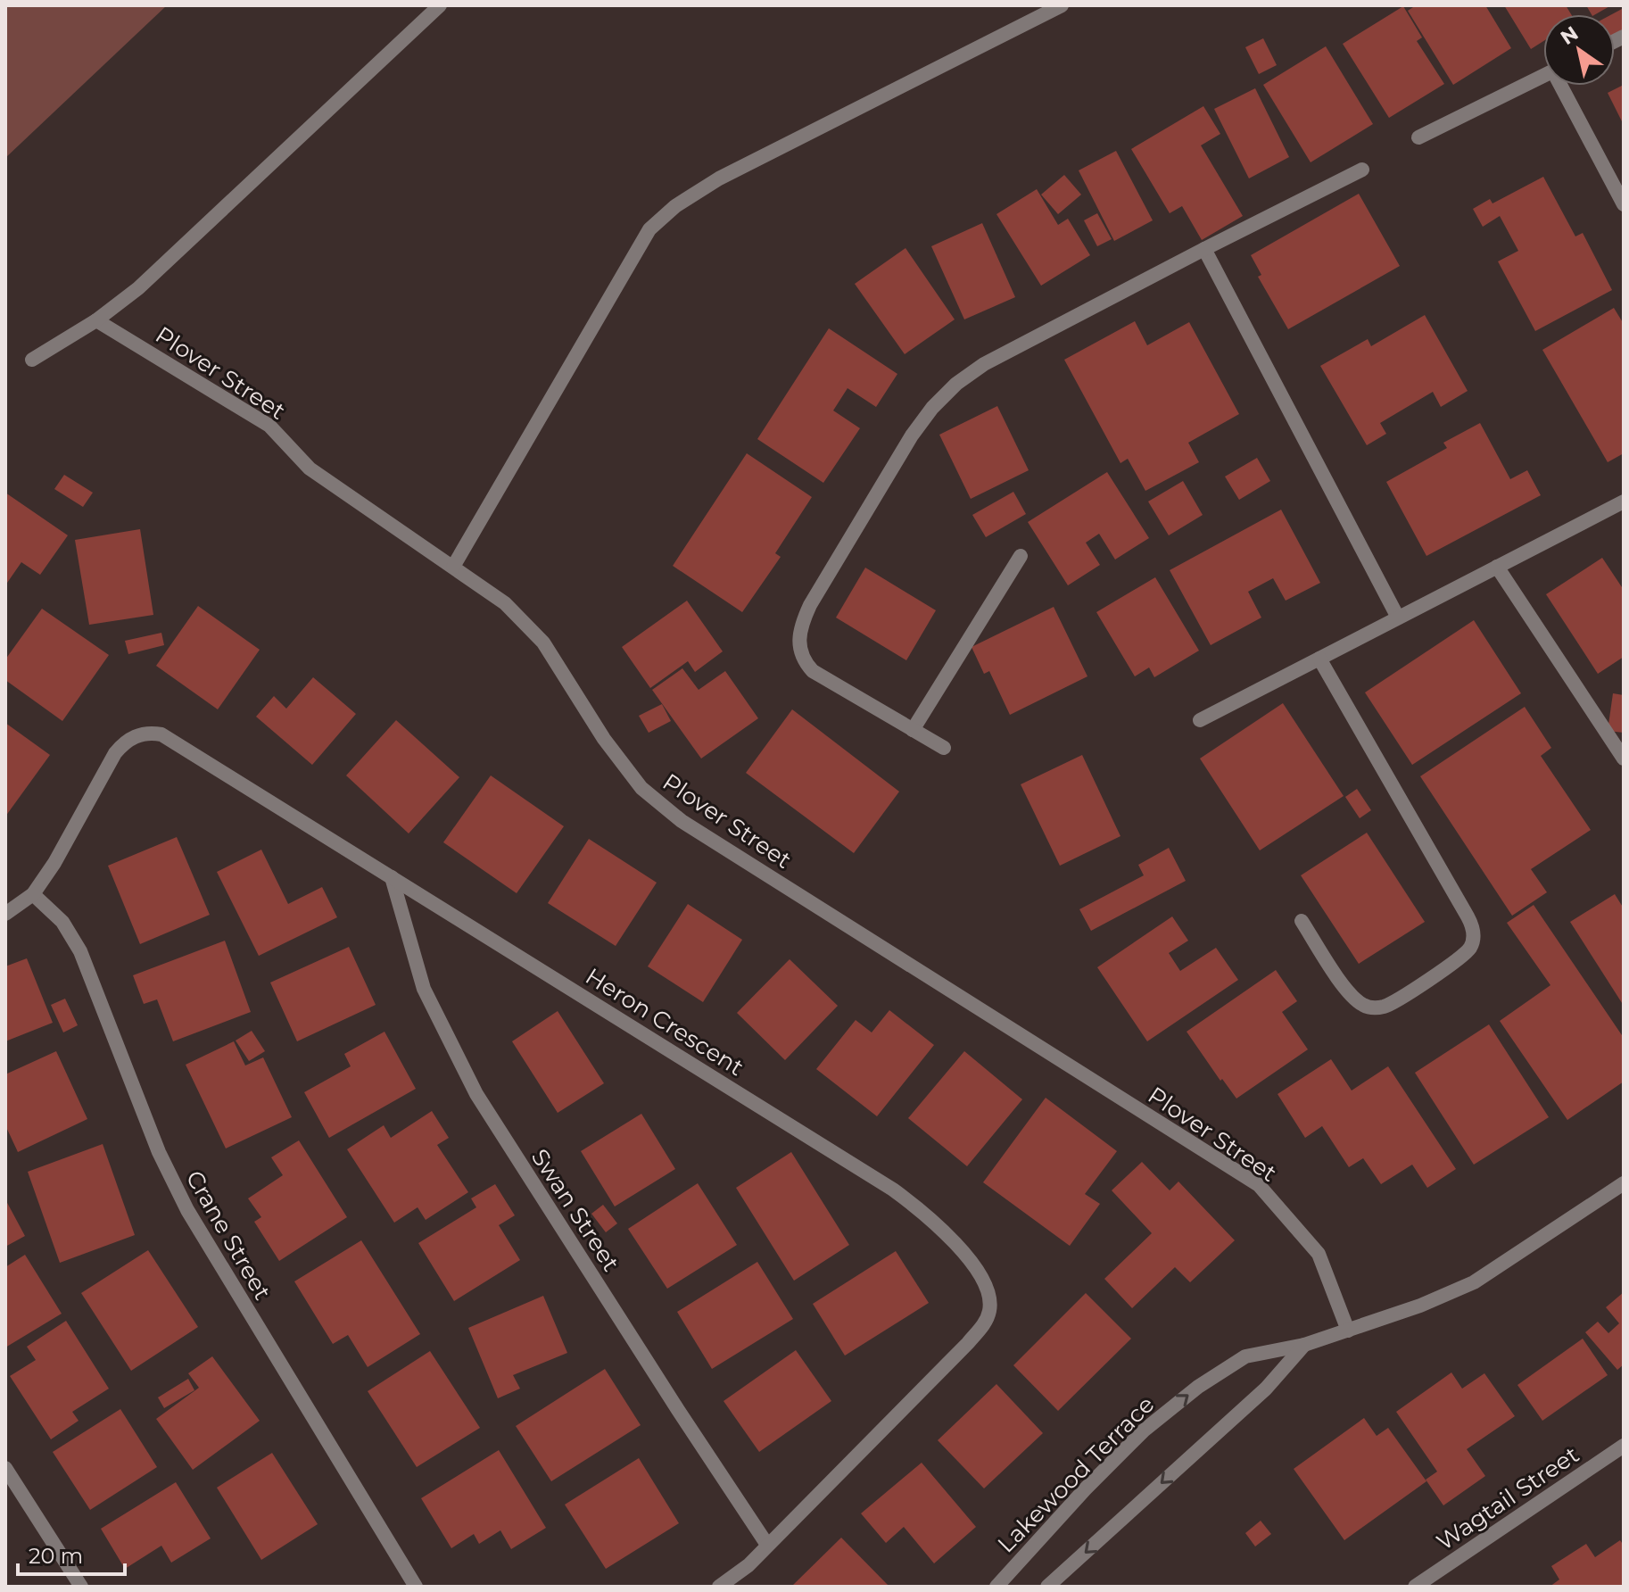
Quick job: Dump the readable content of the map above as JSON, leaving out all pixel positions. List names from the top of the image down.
{
  "streets": {
    "street": [
      "Plover Street",
      "Heron Crescent",
      "Swan Street",
      "Crane Street",
      "Lakewood Terrace",
      "Wagtail Street"
    ]
  },
  "crossings": [
    ["Plover Street", "Lakewood Terrace"],
    ["Heron Crescent", "Swan Street"],
    ["Heron Crescent", "Crane Street"]
  ],
  "scale_bar": "20 m",
  "north": "top left"
}
